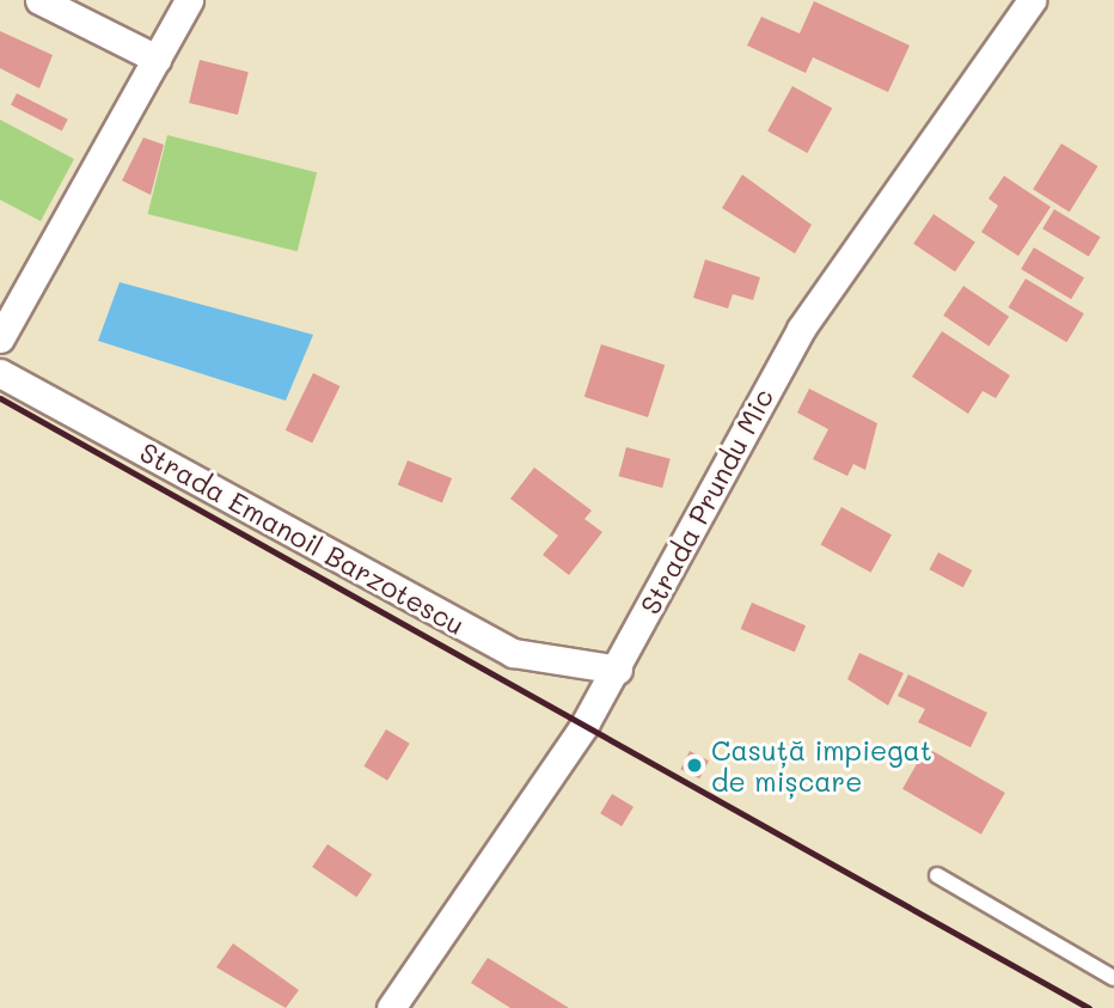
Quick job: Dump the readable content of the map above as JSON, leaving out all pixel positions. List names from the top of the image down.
{
  "streets": {
    "street": ["Strada Prundu Mic", "Strada Emanoil Barzotescu"]
  },
  "crossings": [
    ["Strada Prundu Mic", "Strada Emanoil Barzotescu"]
  ],
  "places": ["Casuță impiegat de mișcare"]
}
